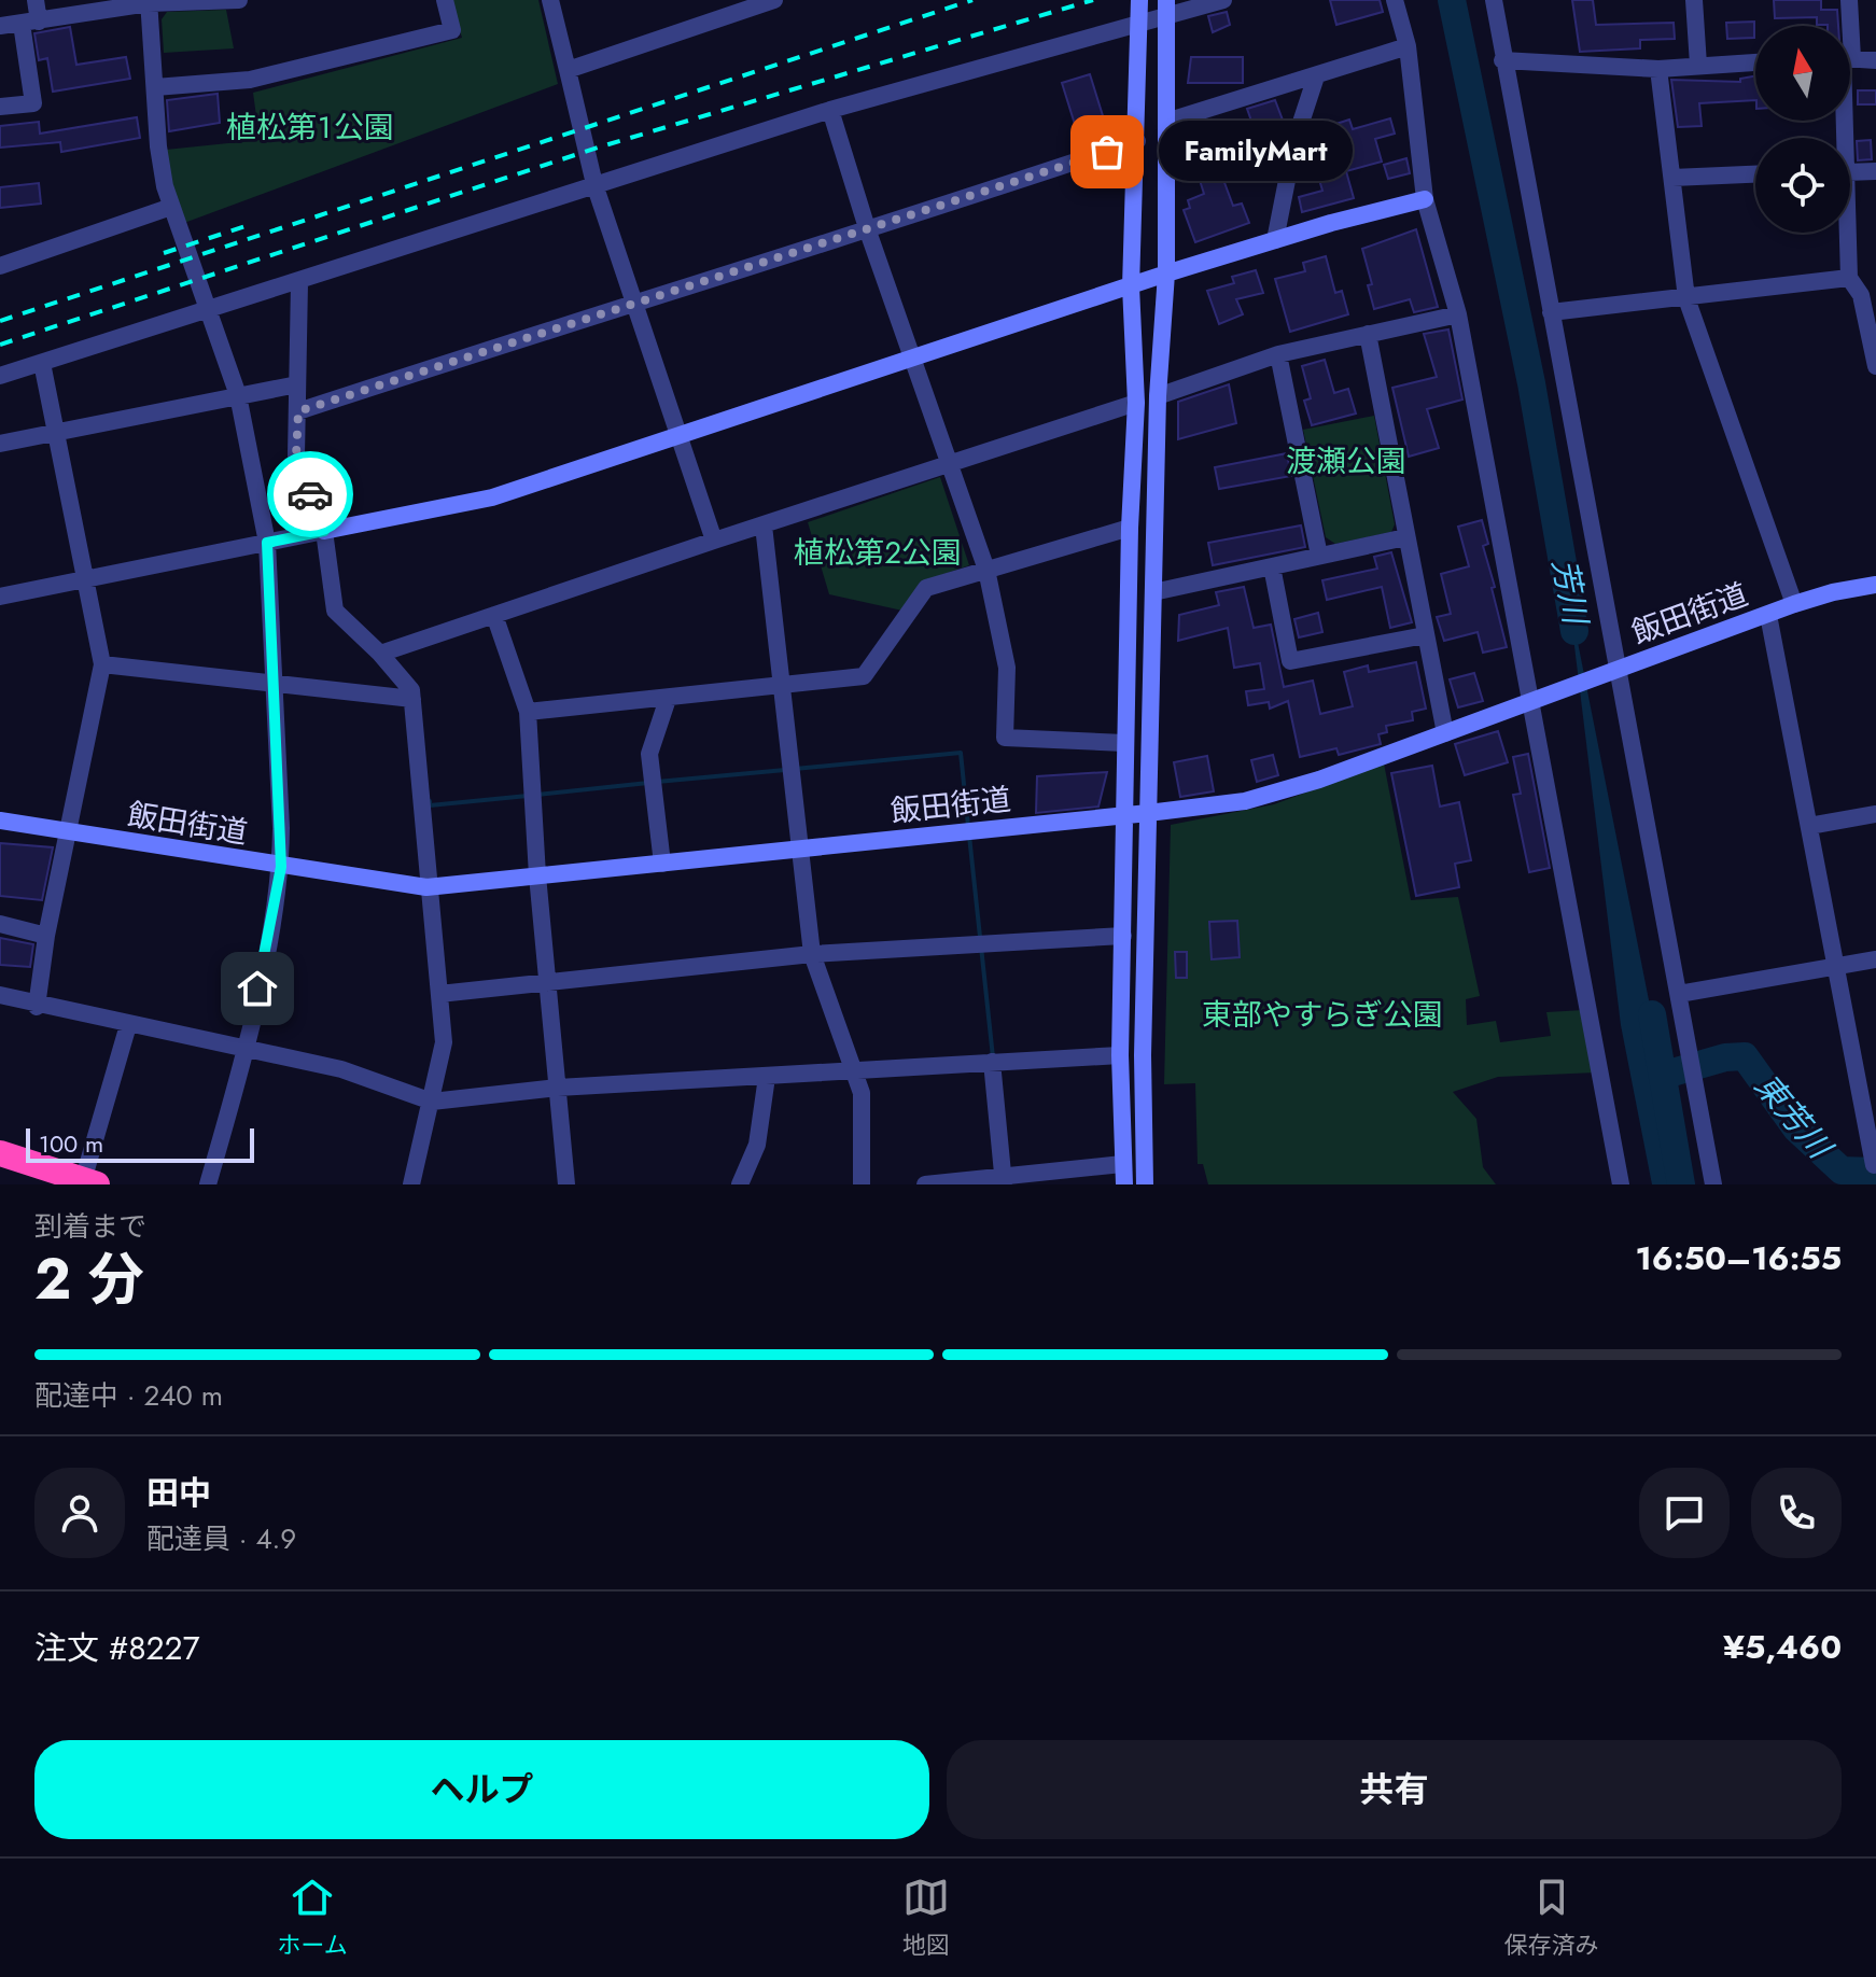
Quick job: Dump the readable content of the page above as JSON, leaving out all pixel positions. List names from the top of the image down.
{
  "streets": {
    "street": ["飯田街道"]
  },
  "water": ["芳川", "東芳川"],
  "parks": [
    "植松第１公園",
    "渡瀬公園",
    "植松第２公園",
    "東部やすらぎ公園"
  ],
  "places": ["FamilyMart"],
  "scale_bar": "100 m",
  "north": "top",
  "page": {
    "bubble": "FamilyMart",
    "scale": "100 m",
    "heading": ["2 分", "到着まで", "16:50–16:55"],
    "panel": [
      "田中",
      "配達員 · 4.9",
      "注文 #8227",
      "¥5,460"
    ],
    "bar": "配達中 · 240 m",
    "buttons": ["ヘルプ", "共有"],
    "tabs": ["ホーム", "地図", "保存済み"]
  }
}
